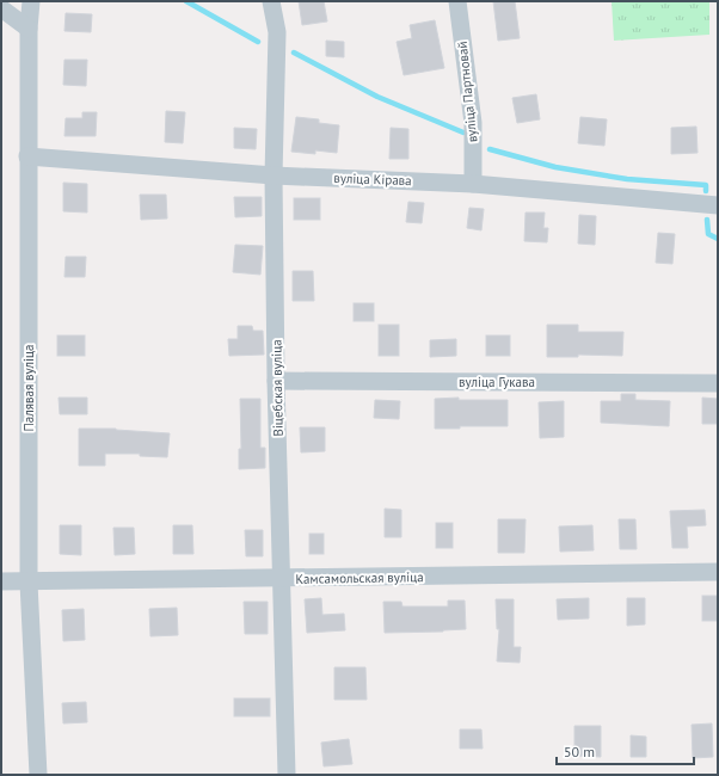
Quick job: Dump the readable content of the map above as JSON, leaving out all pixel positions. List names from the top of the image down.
{
  "streets": {
    "street": [
      "вуліца Партновай",
      "вуліца Кірава",
      "вуліца Гукава",
      "Палявая вуліца",
      "Віцебская вуліца",
      "Камсамольская вуліца"
    ]
  },
  "crossings": [
    ["вуліца Партновай", "вуліца Кірава"],
    ["вуліца Кірава", "Палявая вуліца"],
    ["вуліца Кірава", "Віцебская вуліца"],
    ["вуліца Гукава", "Віцебская вуліца"],
    ["Палявая вуліца", "Камсамольская вуліца"],
    ["Віцебская вуліца", "Камсамольская вуліца"]
  ],
  "scale_bar": "50 m"
}
